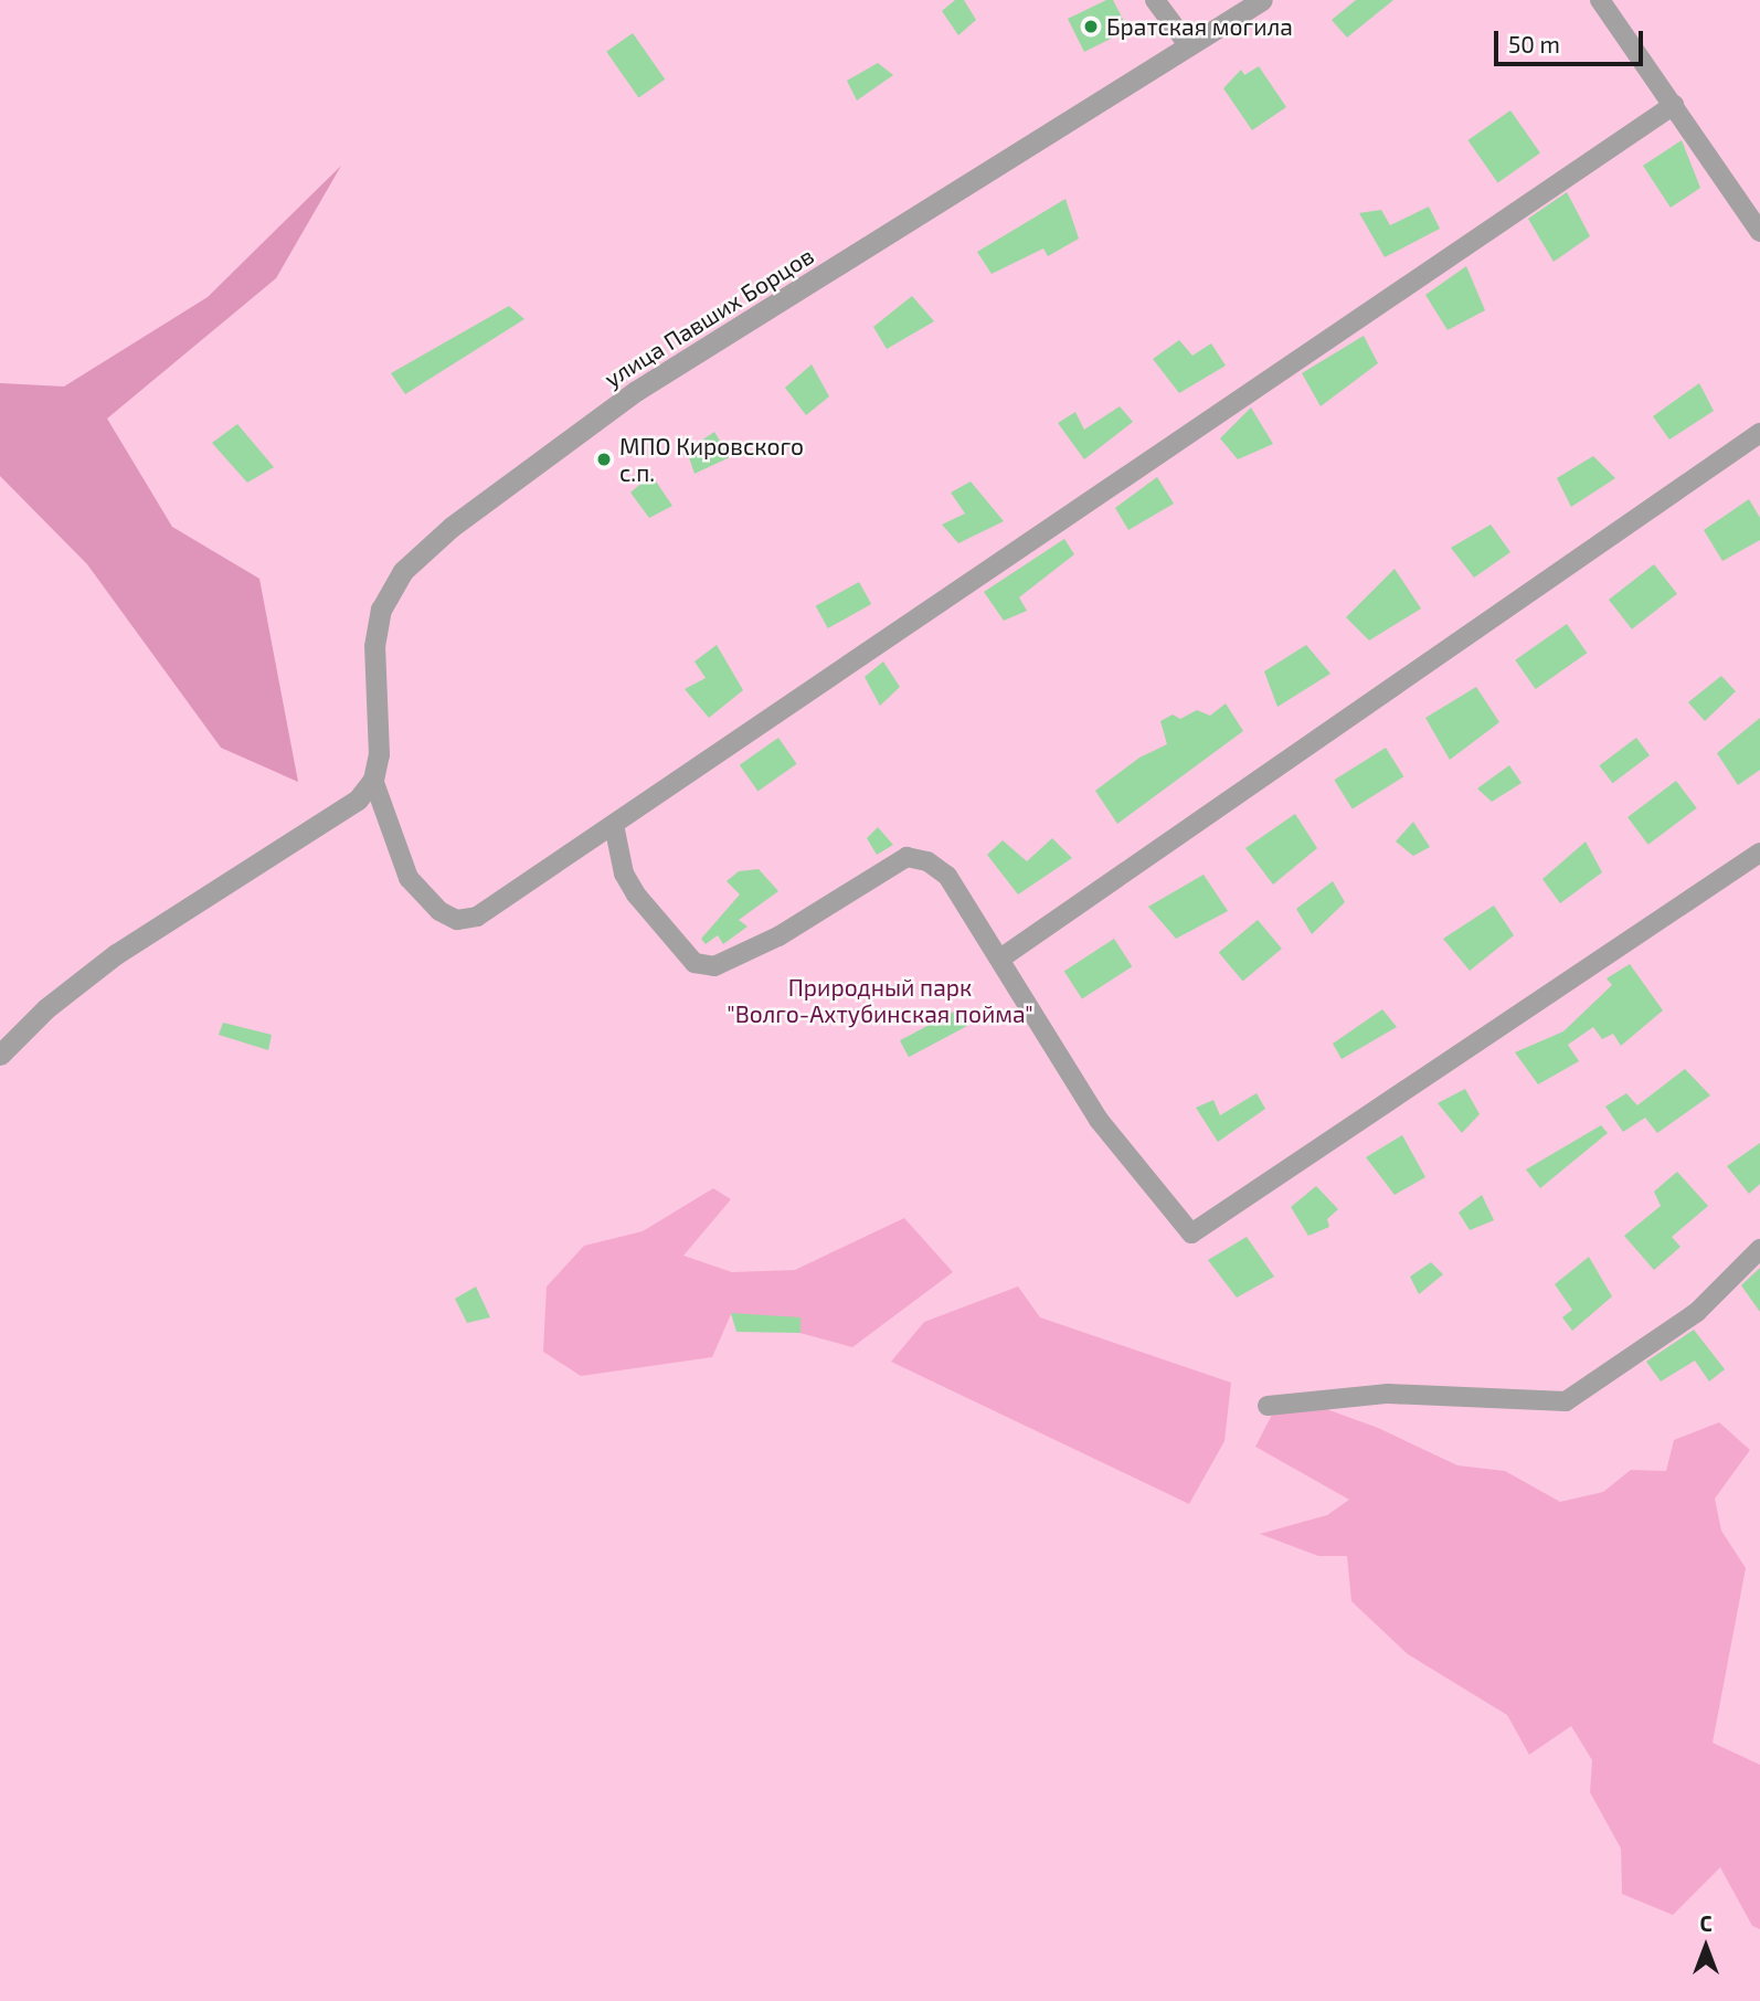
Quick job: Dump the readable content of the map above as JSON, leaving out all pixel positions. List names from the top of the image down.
{
  "streets": {
    "street": ["улица Павших Борцов"]
  },
  "parks": ["Природный парк \"Волго-Ахтубинская пойма\""],
  "places": ["Братская могила", "МПО Кировского с.п."],
  "scale_bar": "50 m",
  "north": "top"
}
